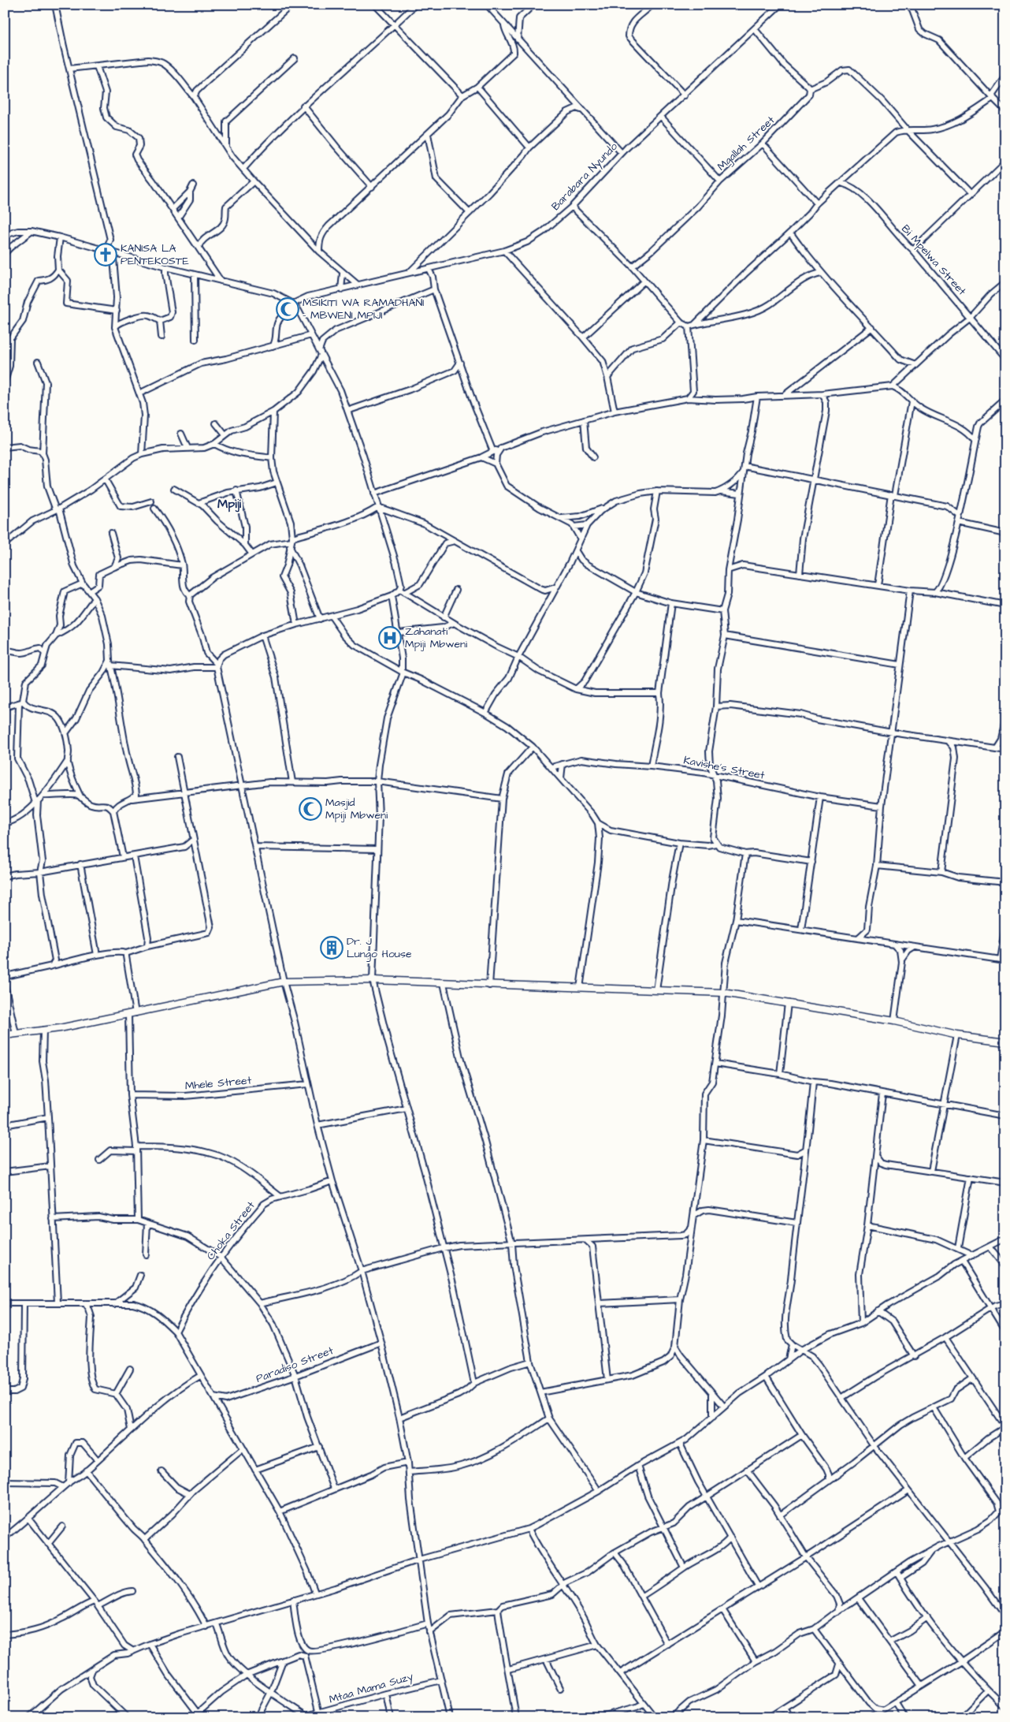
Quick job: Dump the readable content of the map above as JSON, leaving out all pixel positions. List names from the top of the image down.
{
  "streets": {
    "street": [
      "Mgallah Street",
      "Barabara Nyundo",
      "Bi Mpelwa Street",
      "Kavishe’s Street",
      "Mhele Street",
      "Choka Street",
      "Paradiso Street",
      "Mtaa Mama Suzy"
    ]
  },
  "districts": ["Mpiji"],
  "places": {
    "church": ["KANISA LA PENTEKOSTE"],
    "mosque": ["MSIKITI WA RAMADHANI - MBWENI MPIJI", "Masjid Mpiji Mbweni"],
    "hospital": ["Zahanati Mpiji Mbweni"],
    "building": ["Dr. J Lungo House"]
  }
}
